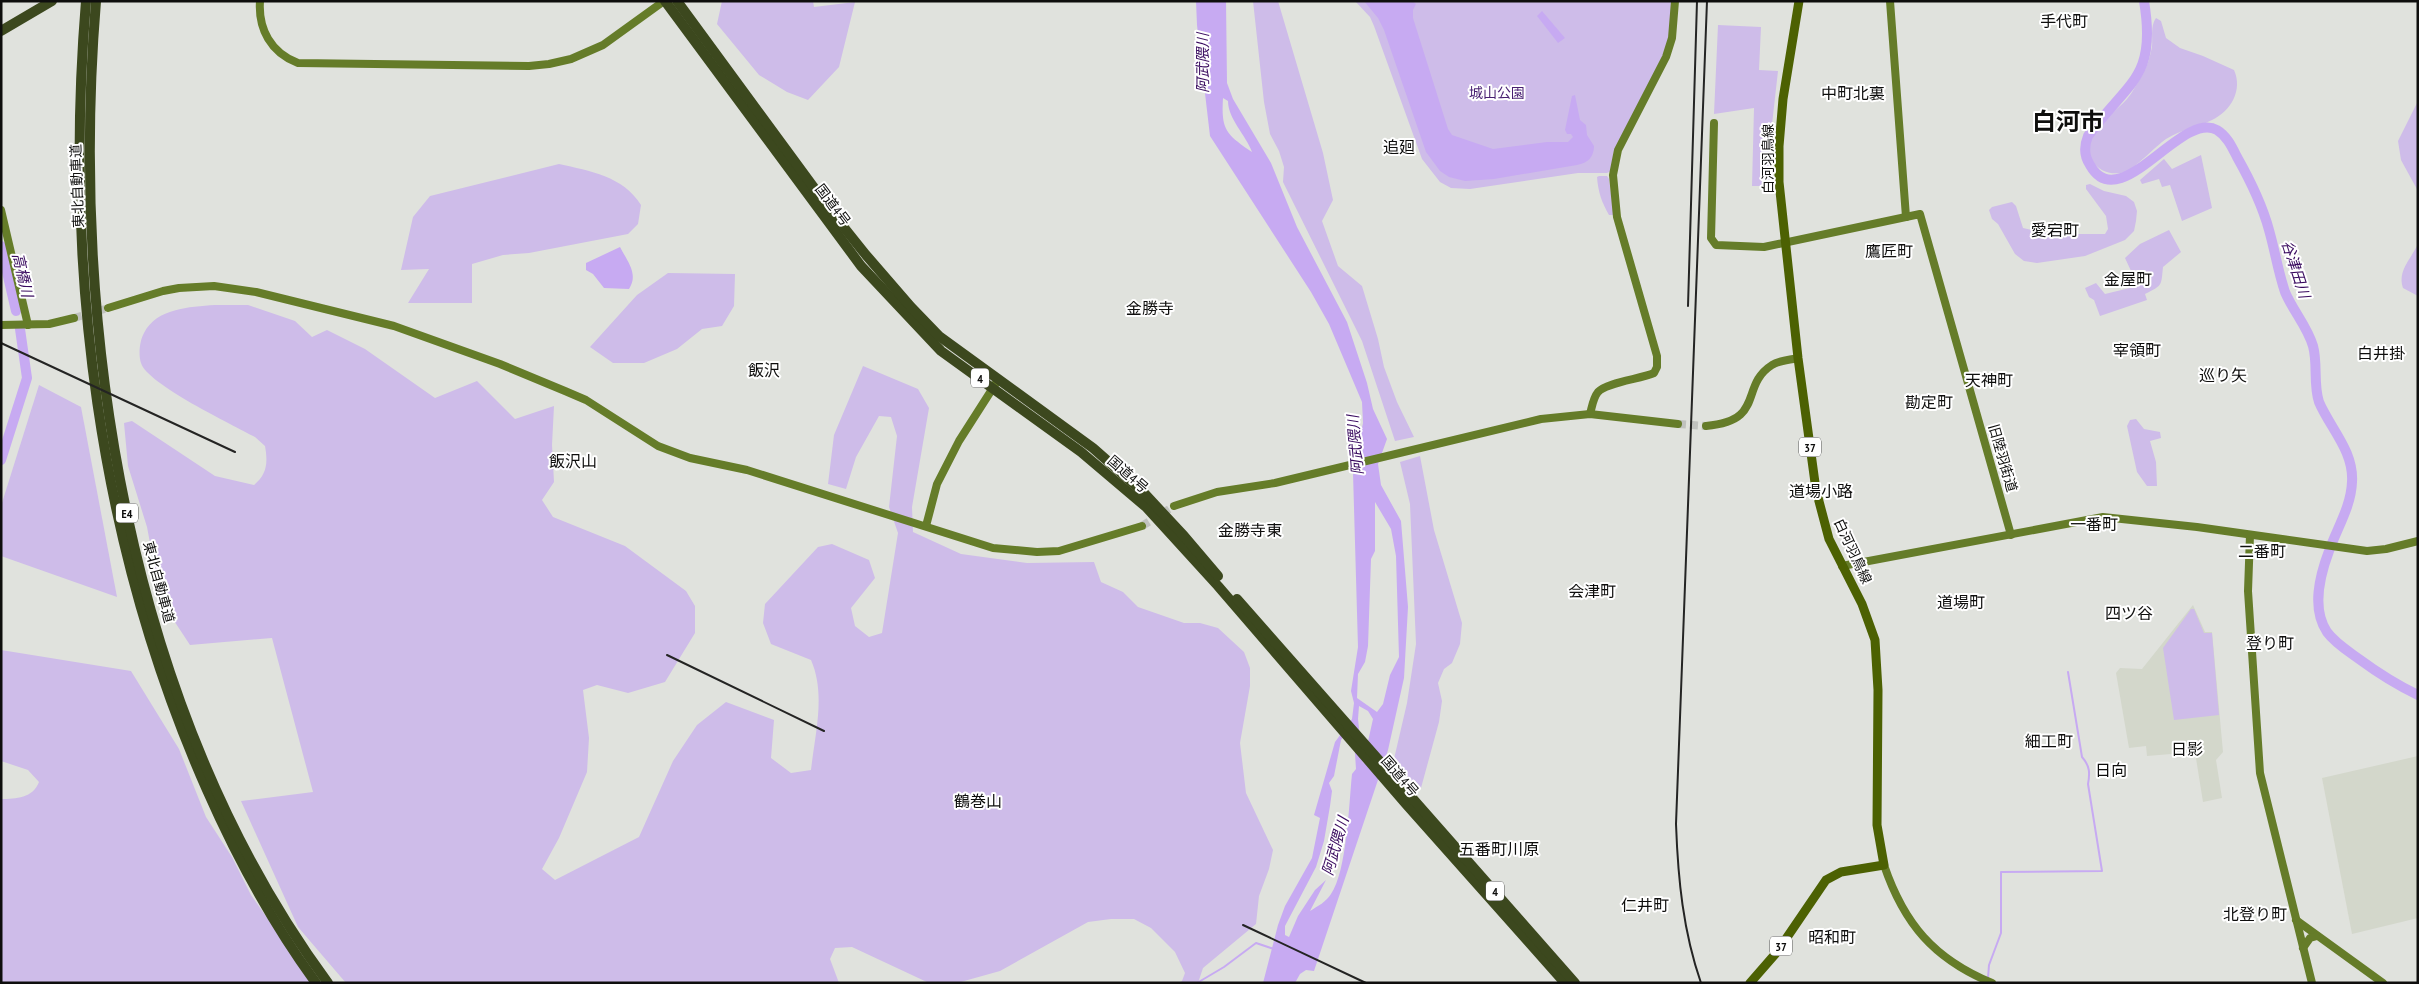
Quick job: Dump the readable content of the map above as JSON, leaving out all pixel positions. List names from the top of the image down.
{
  "streets": {
    "highway": [
      "東北自動車道",
      "国道4号",
      "4",
      "E4"
    ],
    "main road": ["白河羽鳥線", "37"],
    "street": ["旧陸羽街道"]
  },
  "crossings": [
    ["白河羽鳥線", "37"]
  ],
  "districts": [
    "手代町",
    "中町北裏",
    "白河市",
    "追廻",
    "愛宕町",
    "鷹匠町",
    "金屋町",
    "金勝寺",
    "宰領町",
    "白井掛",
    "飯沢",
    "巡り矢",
    "天神町",
    "勘定町",
    "飯沢山",
    "道場小路",
    "一番町",
    "金勝寺東",
    "二番町",
    "会津町",
    "道場町",
    "四ツ谷",
    "登り町",
    "細工町",
    "日影",
    "日向",
    "鶴巻山",
    "五番町川原",
    "仁井町",
    "北登り町",
    "昭和町"
  ],
  "water": ["阿武隈川", "谷津田川", "高橋川"],
  "parks": ["城山公園"]
}
